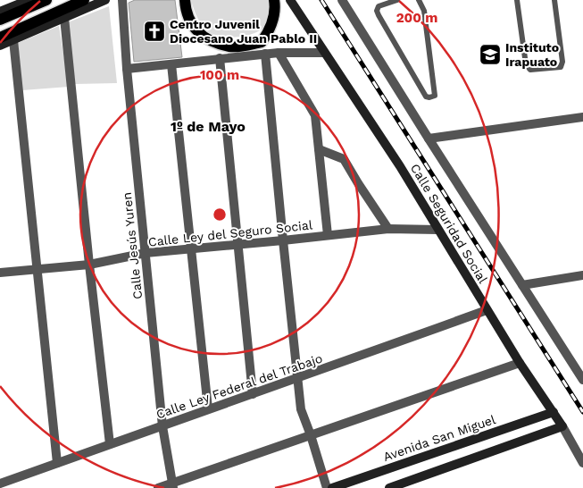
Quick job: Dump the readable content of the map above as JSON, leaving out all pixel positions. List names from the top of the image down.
{
  "streets": {
    "street": [
      "Calle Seguridad Social",
      "Calle Ley del Seguro Social",
      "Calle Jesús Yuren",
      "Calle Ley Federal del Trabajo",
      "Avenida San Miguel"
    ]
  },
  "crossings": [
    ["Calle Seguridad Social", "Calle Ley del Seguro Social"],
    ["Calle Seguridad Social", "Calle Ley Federal del Trabajo"],
    ["Calle Seguridad Social", "Avenida San Miguel"],
    ["Calle Ley del Seguro Social", "Calle Jesús Yuren"],
    ["Calle Jesús Yuren", "Calle Ley Federal del Trabajo"]
  ],
  "districts": ["1º de Mayo"],
  "places": {
    "church": ["Centro Juvenil Diocesano Juan Pablo II"],
    "school or university": ["Instituto Irapuato"]
  },
  "rings": ["200 m", "100 m"]
}
